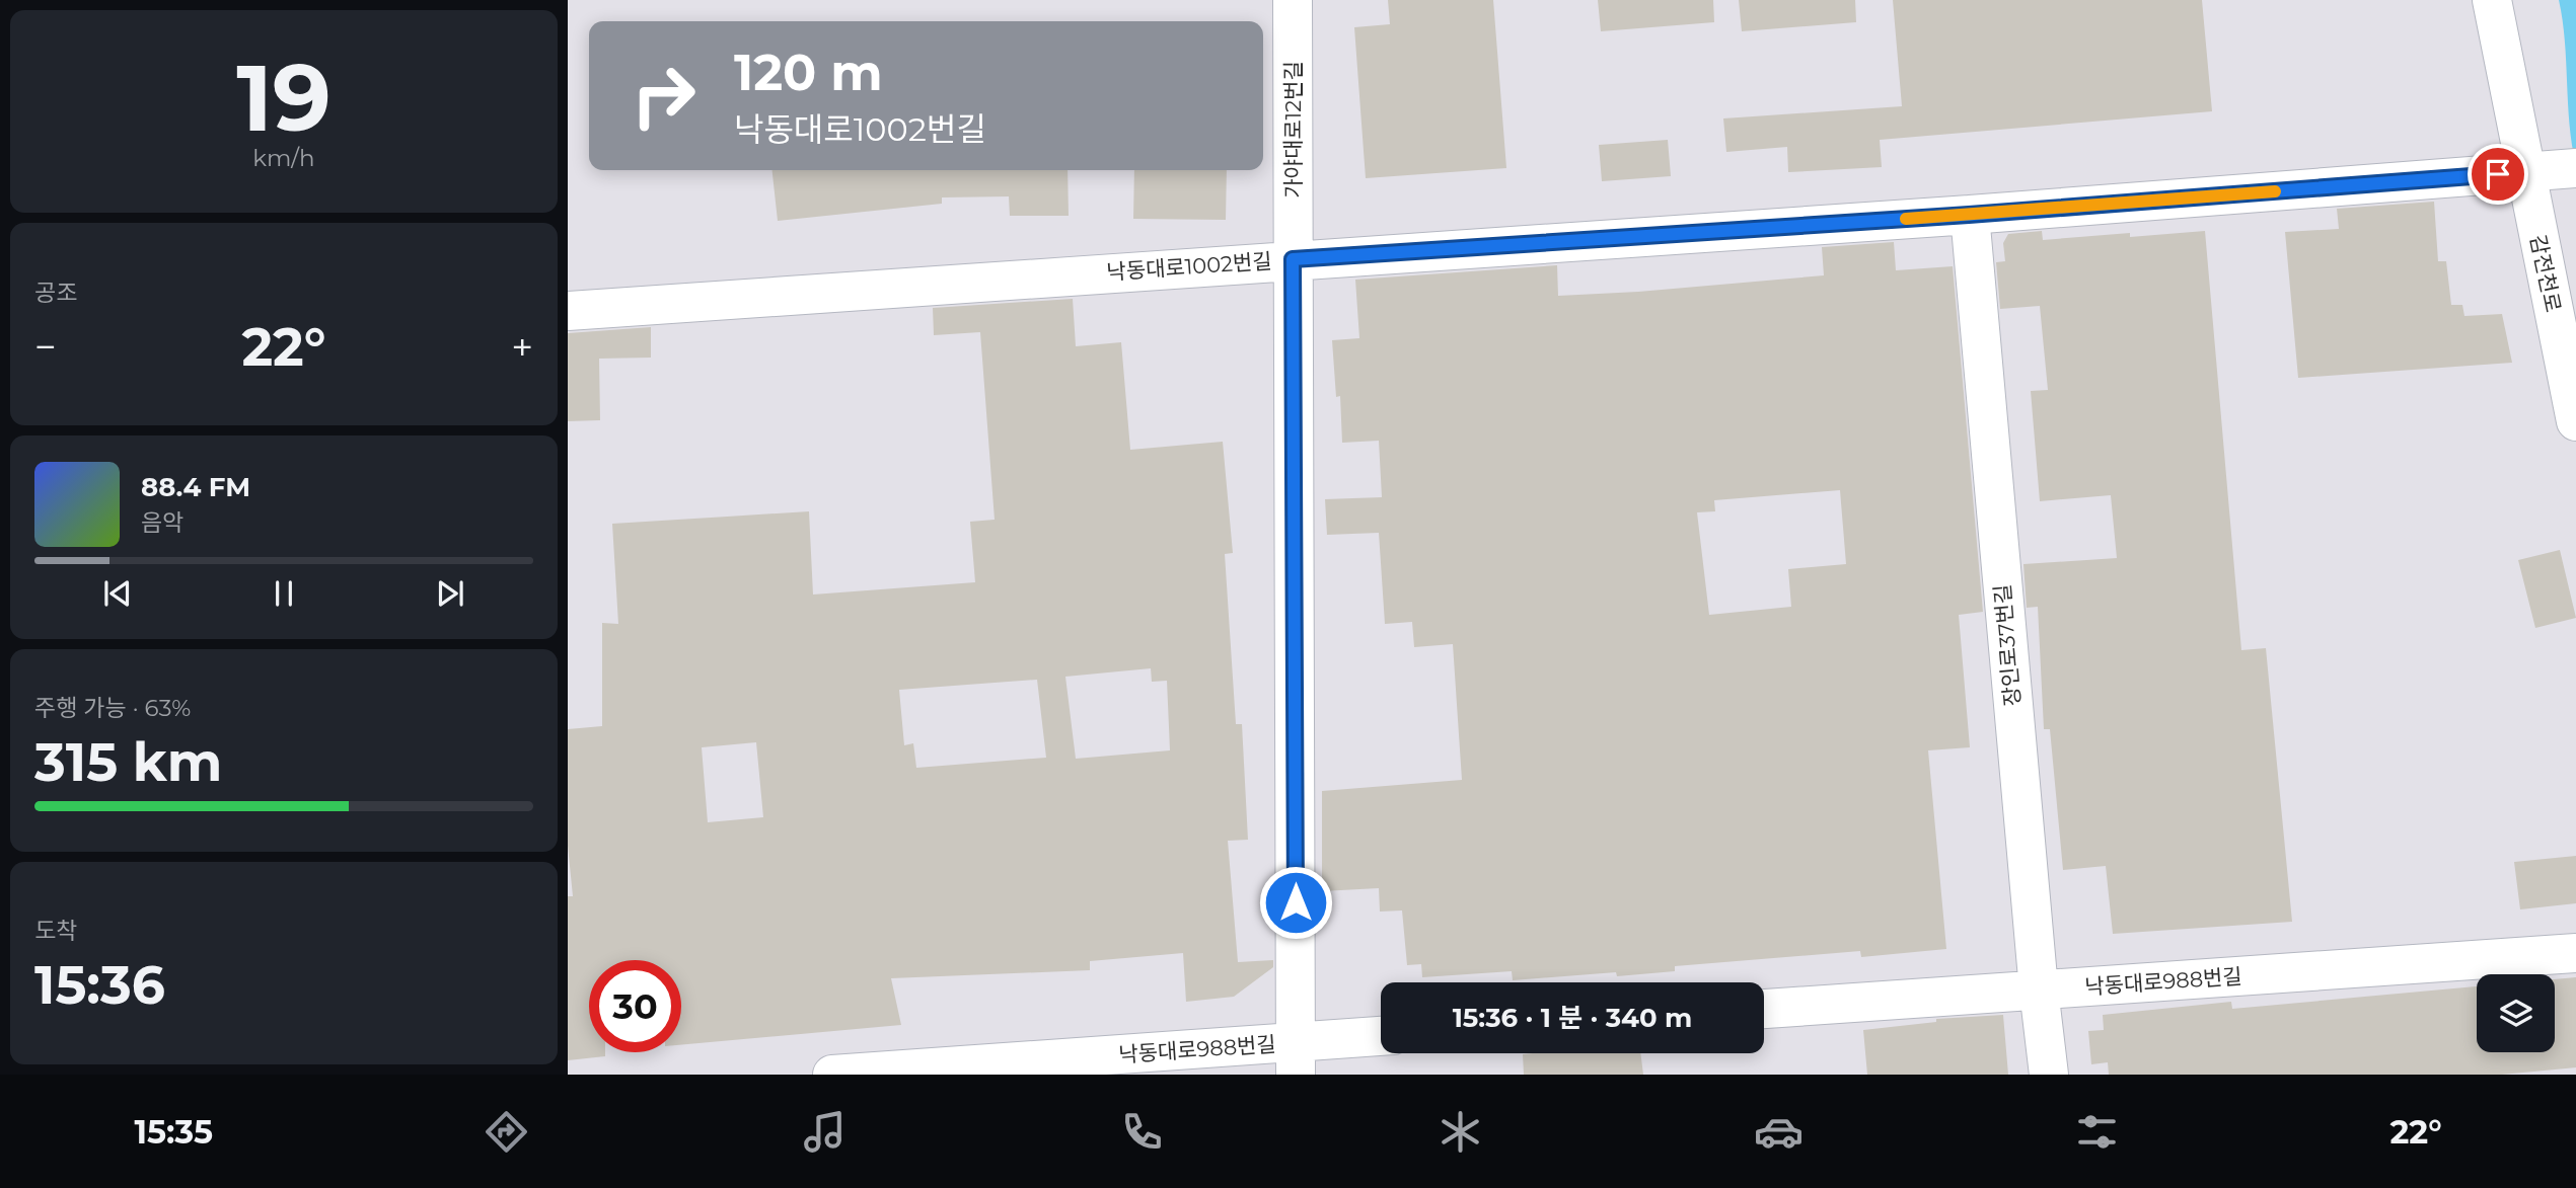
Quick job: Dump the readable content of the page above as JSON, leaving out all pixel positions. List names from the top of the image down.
{
  "streets": {
    "street": [
      "가야대로12번길",
      "낙동대로1002번길",
      "감전천로",
      "장인로37번길",
      "낙동대로988번길"
    ]
  },
  "crossings": [
    ["가야대로12번길", "낙동대로1002번길"],
    ["가야대로12번길", "낙동대로988번길"],
    ["낙동대로1002번길", "감전천로"],
    ["낙동대로1002번길", "장인로37번길"],
    ["장인로37번길", "낙동대로988번길"]
  ],
  "page": {
    "tile": [
      ["19", "km/h"],
      "공조",
      ["주행 가능 · 63%", "315 km"],
      ["도착", "15:36"]
    ],
    "turn": ["120 m", "낙동대로1002번길"],
    "heat": ["−", "22°", "+"],
    "song": ["88.4 FM", "음악"],
    "limit": "30",
    "trip": "15:36 · 1 분 · 340 m",
    "tabs": ["15:35", "22°"]
  }
}
